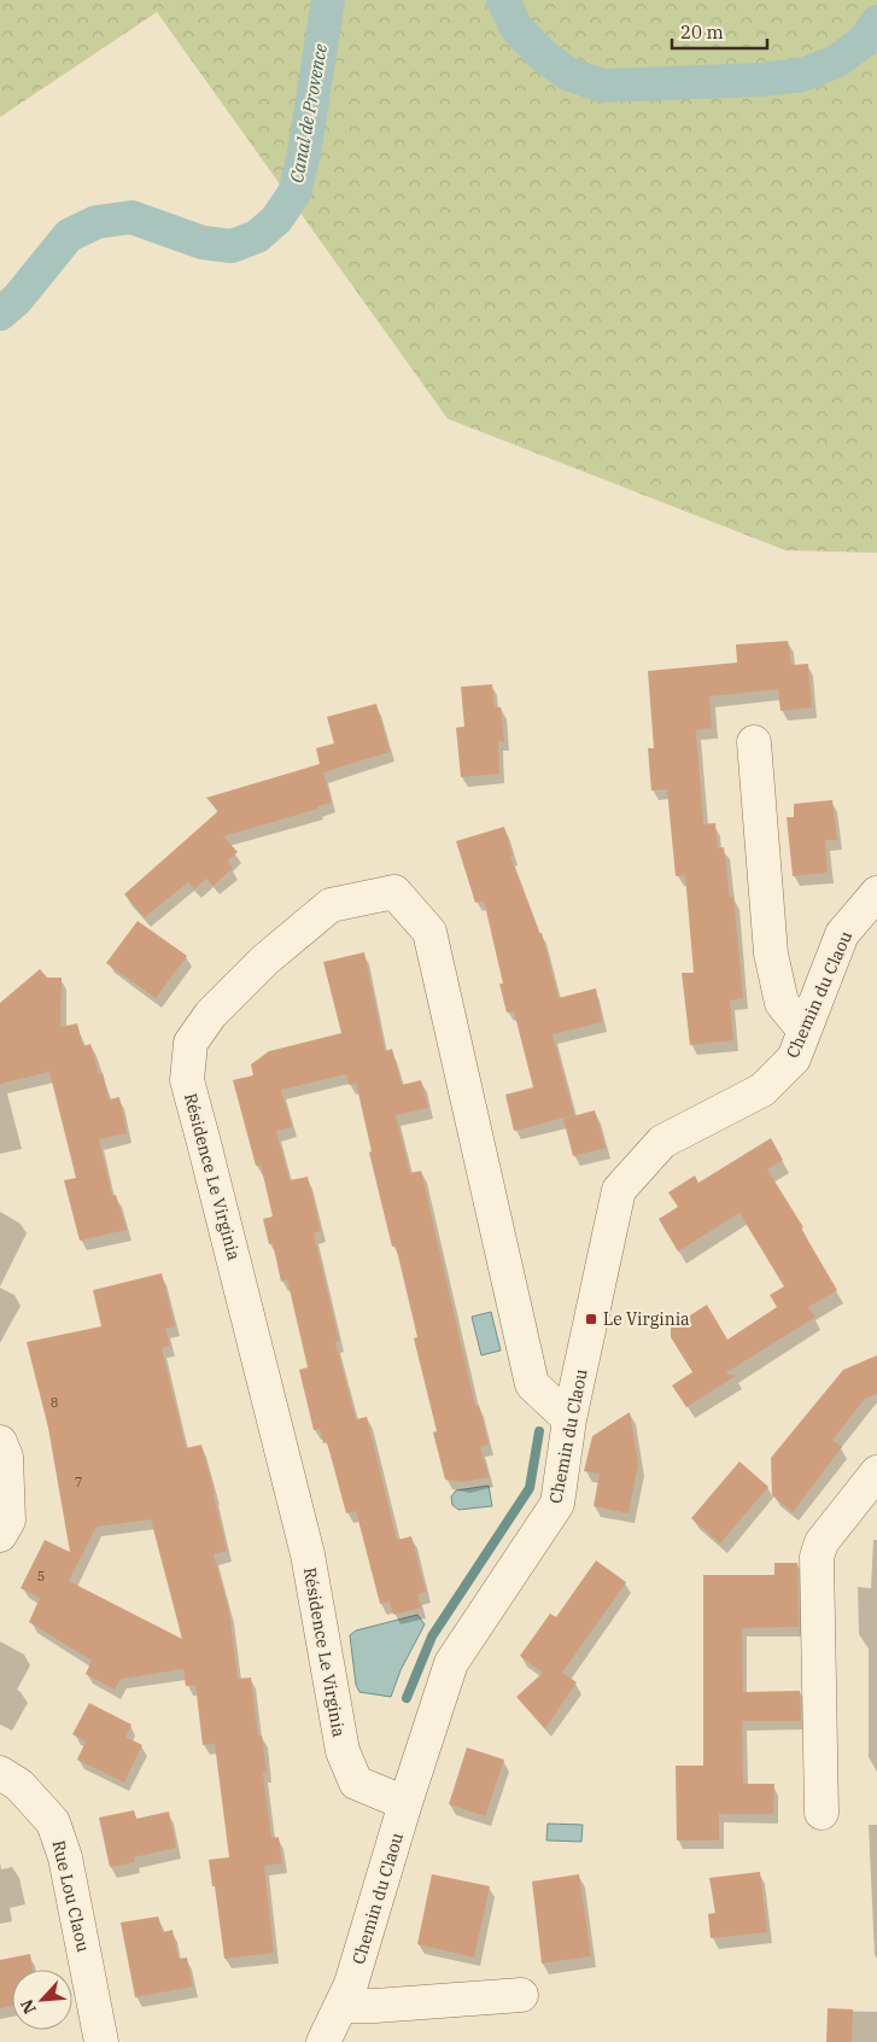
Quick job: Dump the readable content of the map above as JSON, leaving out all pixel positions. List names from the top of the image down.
{
  "streets": {
    "street": ["Chemin du Claou", "Résidence Le Virginia", "Rue Lou Claou"]
  },
  "crossings": [
    ["Chemin du Claou", "Résidence Le Virginia"]
  ],
  "water": ["Canal de Provence"],
  "places": {
    "transit": ["Le Virginia"]
  },
  "house_numbers": ["8", "7", "5"],
  "scale_bar": "20 m",
  "north": "bottom left"
}
